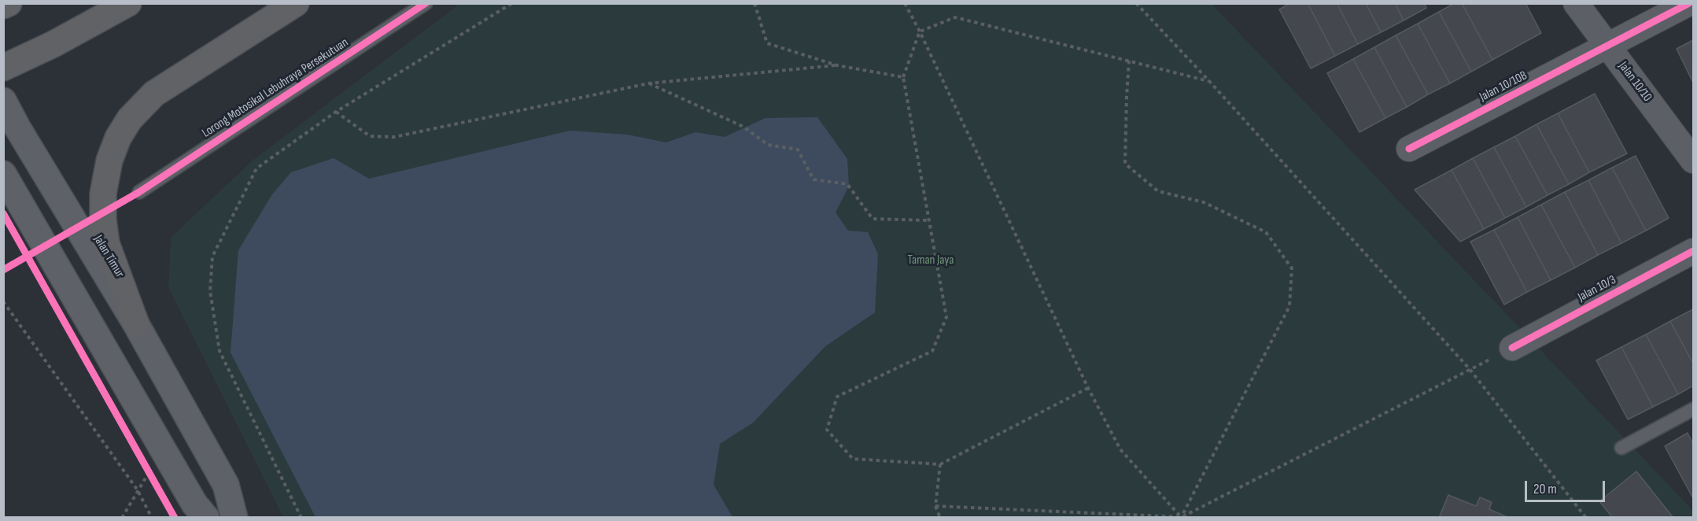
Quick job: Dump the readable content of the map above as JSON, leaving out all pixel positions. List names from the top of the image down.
{
  "streets": {
    "main road": ["Jalan Timur"],
    "street": ["Jalan 10/10", "Jalan 10/10B", "Jalan 10/3"],
    "lane": ["Lorong Motosikal Lebuhraya Persekutuan"]
  },
  "crossings": [
    ["Jalan 10/10", "Jalan 10/10B"]
  ],
  "parks": ["Taman Jaya"],
  "scale_bar": "20 m"
}
